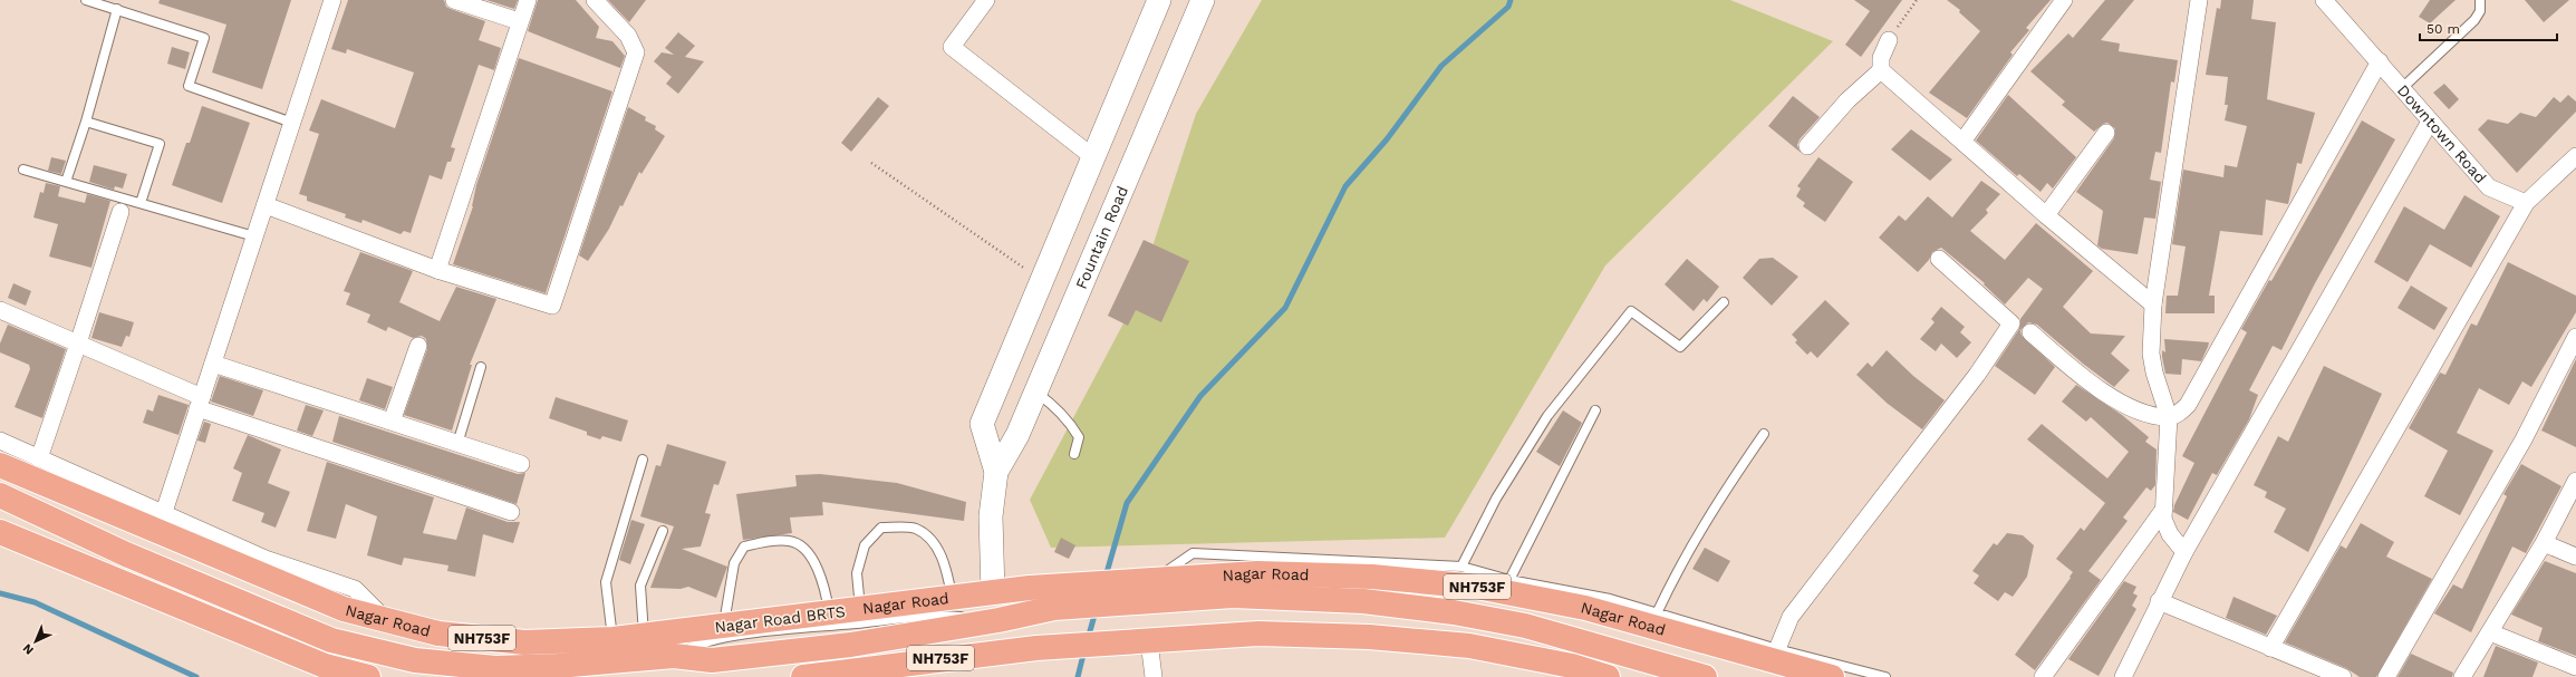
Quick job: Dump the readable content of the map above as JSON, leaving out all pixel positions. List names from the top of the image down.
{
  "streets": {
    "highway": ["Nagar Road", "NH753F"],
    "street": ["Downtown Road", "Fountain Road"]
  },
  "crossings": [
    ["Fountain Road", "Nagar Road"]
  ],
  "scale_bar": "50 m",
  "north": "bottom left"
}
